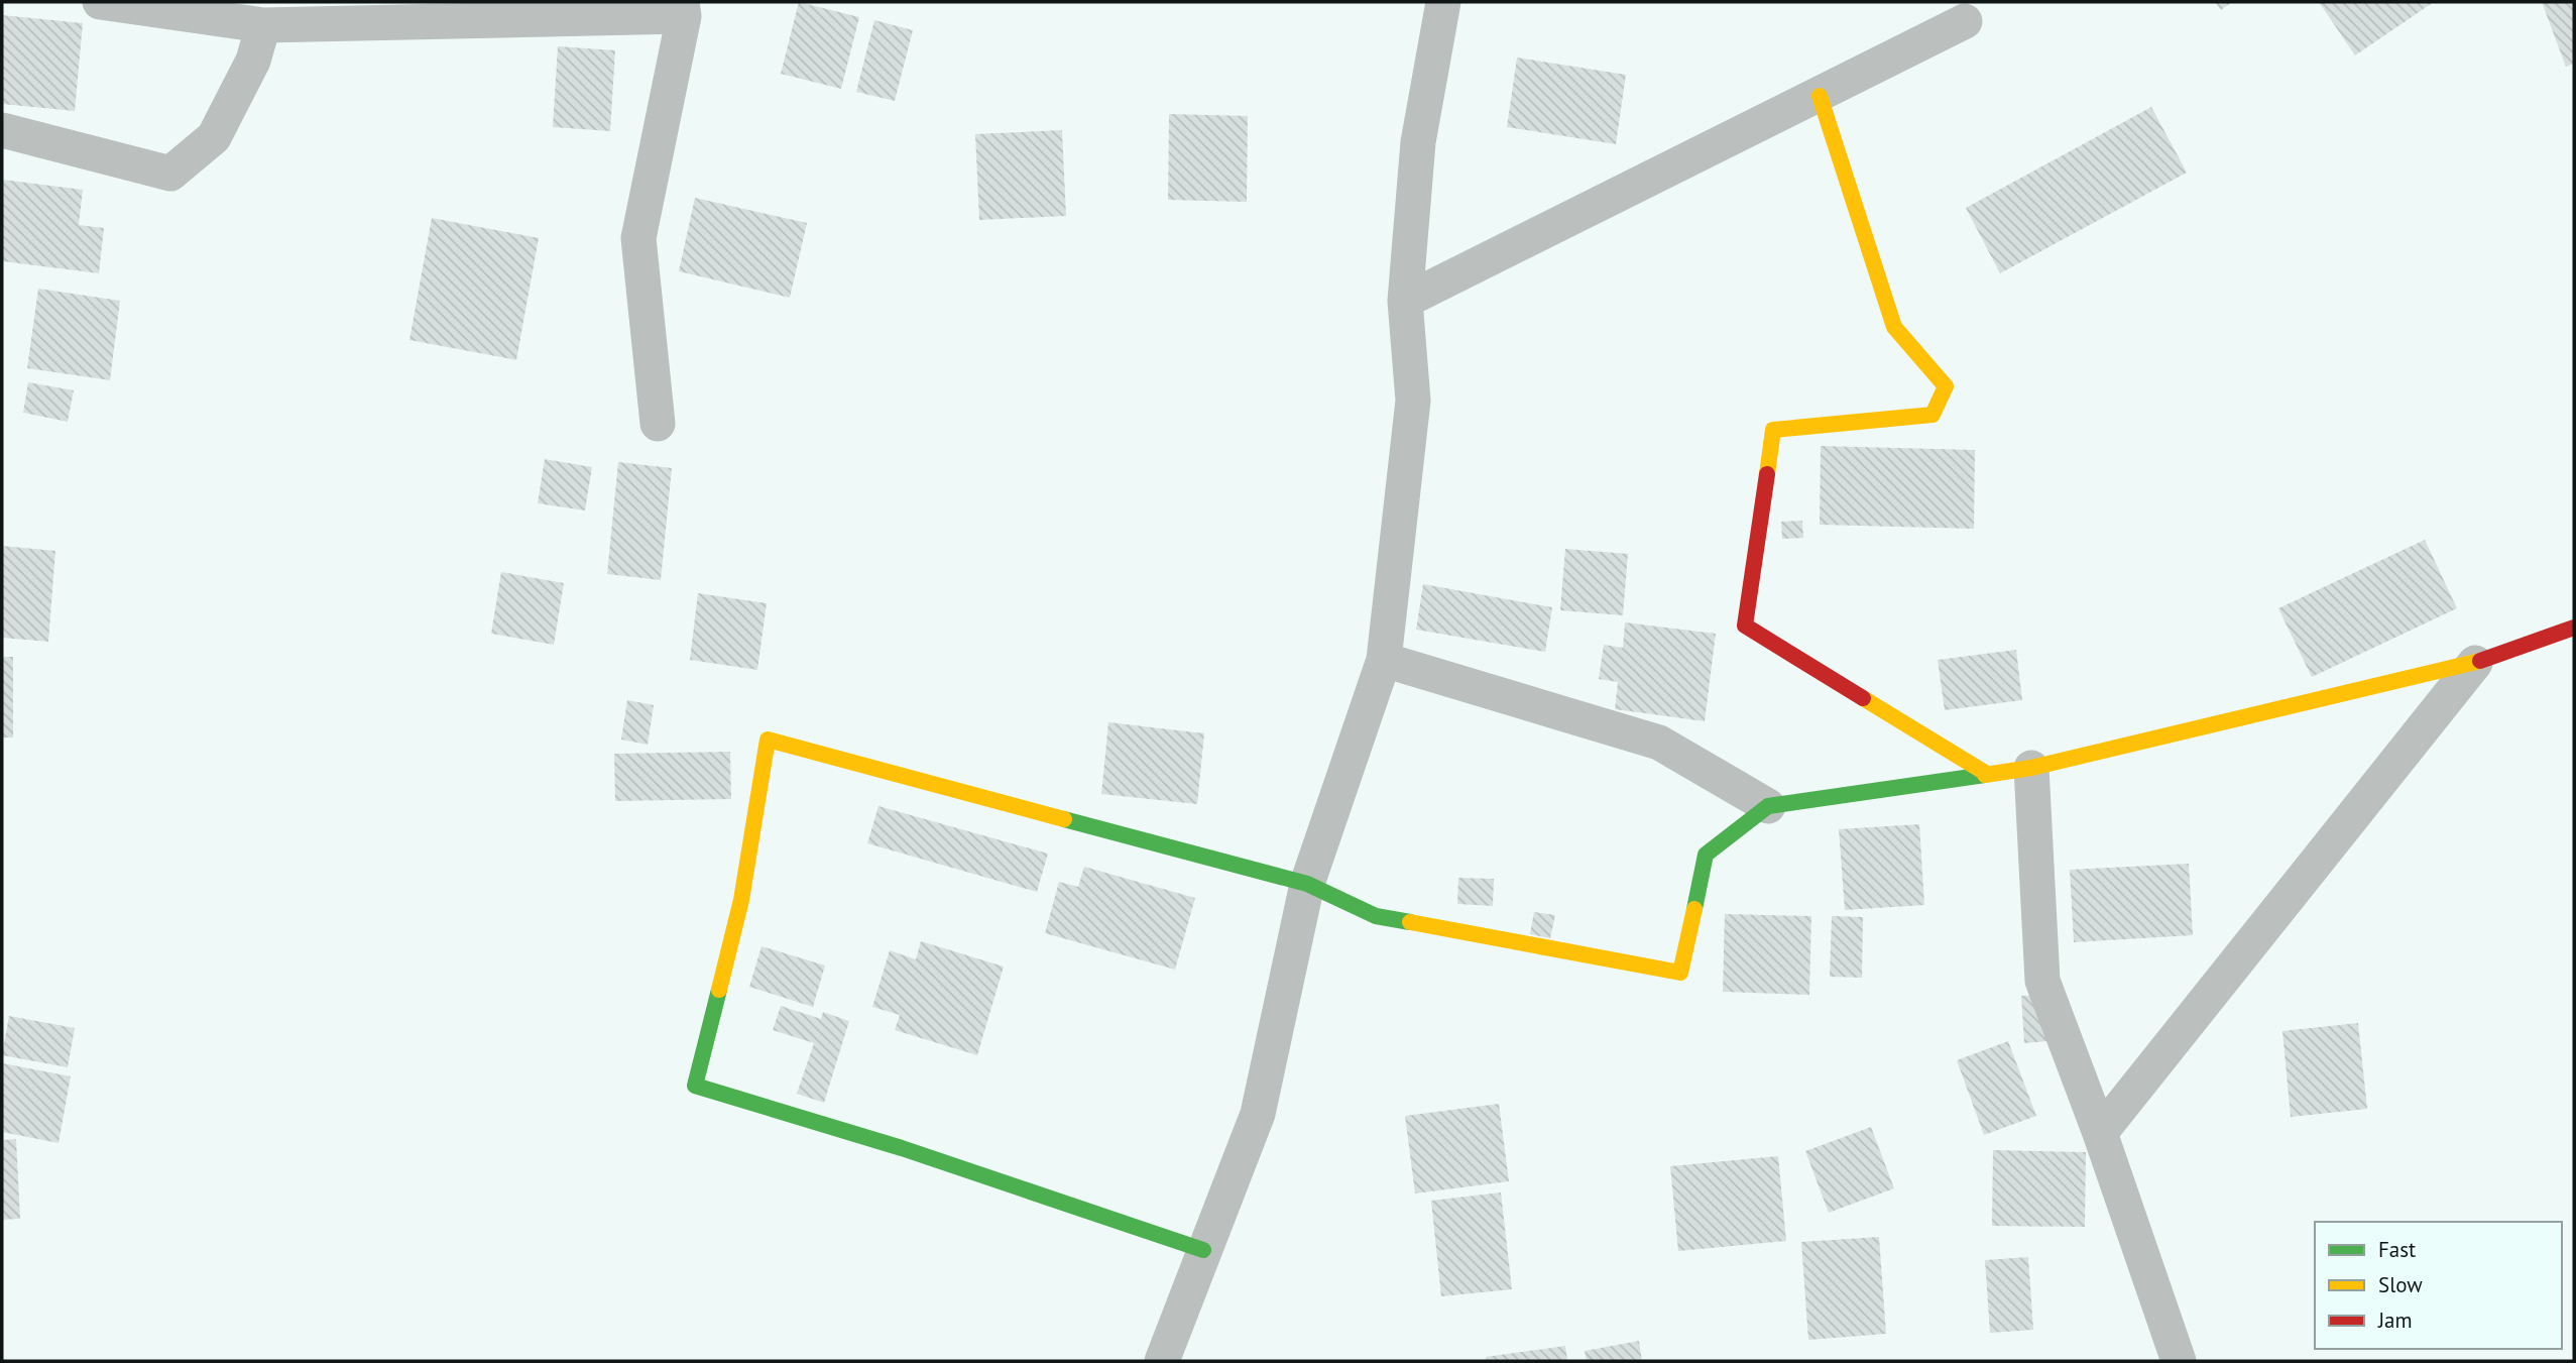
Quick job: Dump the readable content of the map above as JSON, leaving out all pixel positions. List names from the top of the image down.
{
  "legend": ["Fast", "Slow", "Jam"]
}
